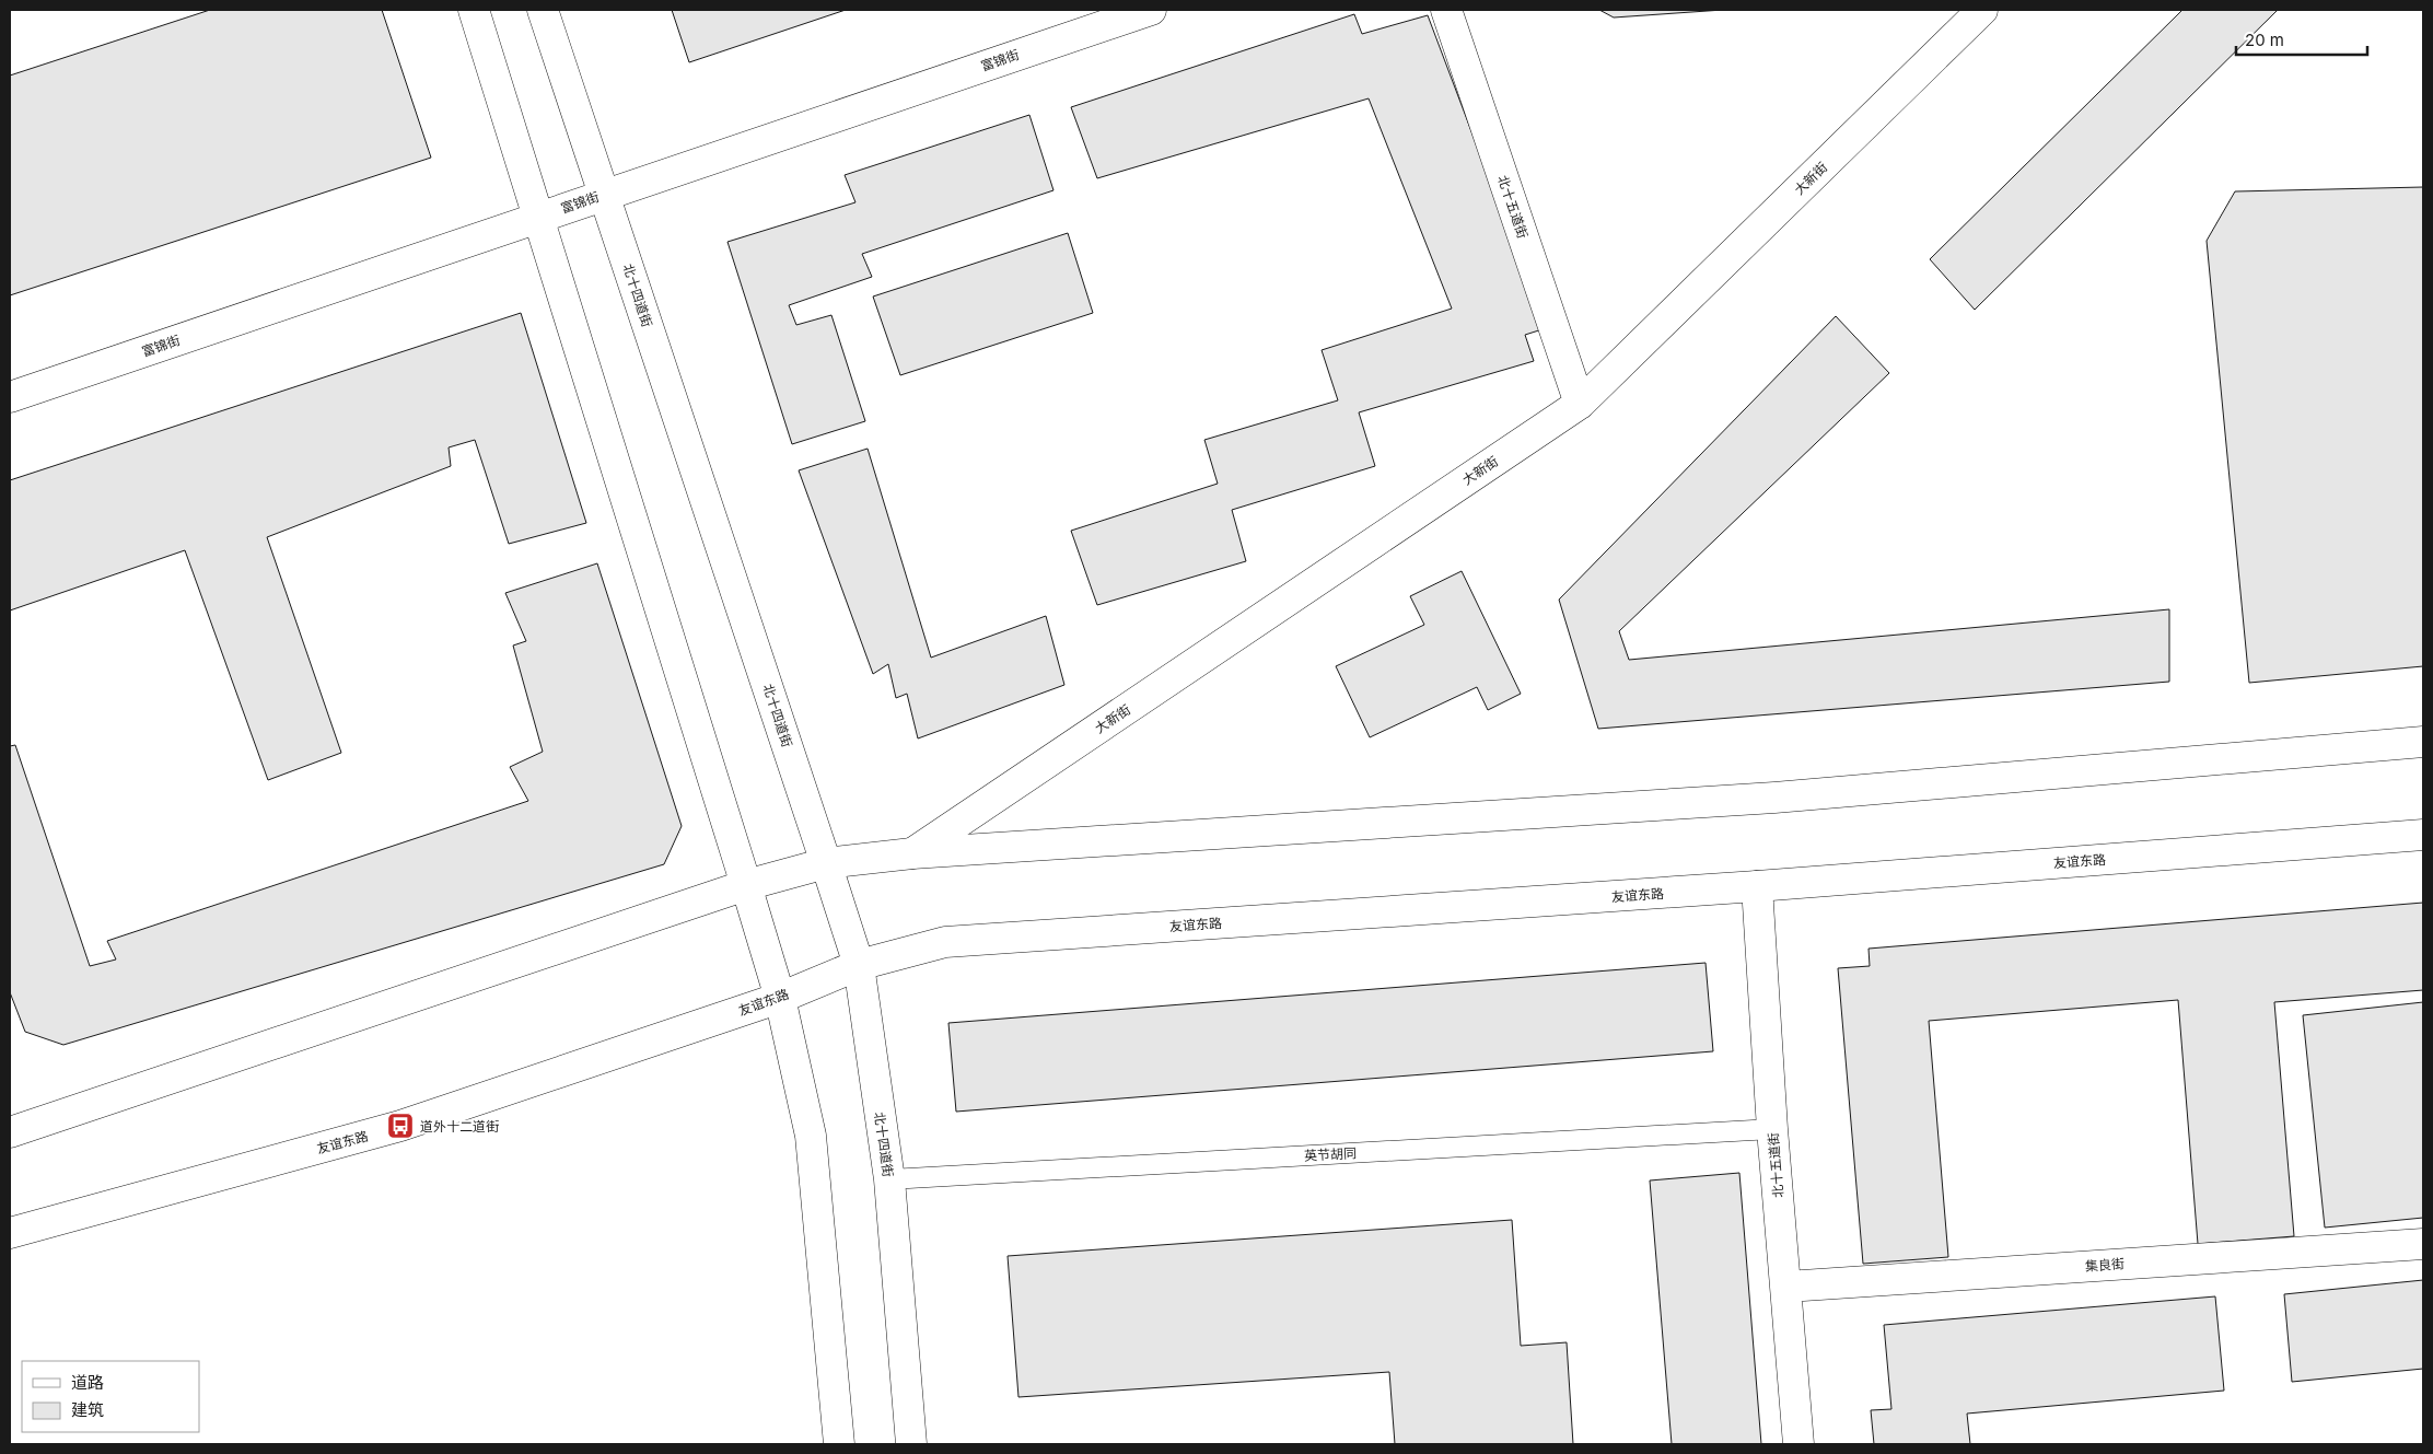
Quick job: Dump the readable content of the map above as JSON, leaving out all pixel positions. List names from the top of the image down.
{
  "streets": {
    "main road": [
      "富锦街",
      "大新街",
      "北十五道街",
      "北十四道街",
      "友谊东路",
      "集良街"
    ],
    "lane": ["英节胡同"]
  },
  "crossings": [
    ["富锦街", "北十四道街"],
    ["大新街", "北十五道街"],
    ["北十五道街", "友谊东路"],
    ["北十五道街", "英节胡同"],
    ["北十五道街", "集良街"],
    ["北十四道街", "友谊东路"],
    ["北十四道街", "英节胡同"]
  ],
  "places": {
    "bus stop": ["道外十二道街"]
  },
  "legend": ["道路", "建筑"],
  "scale_bar": "20 m"
}
